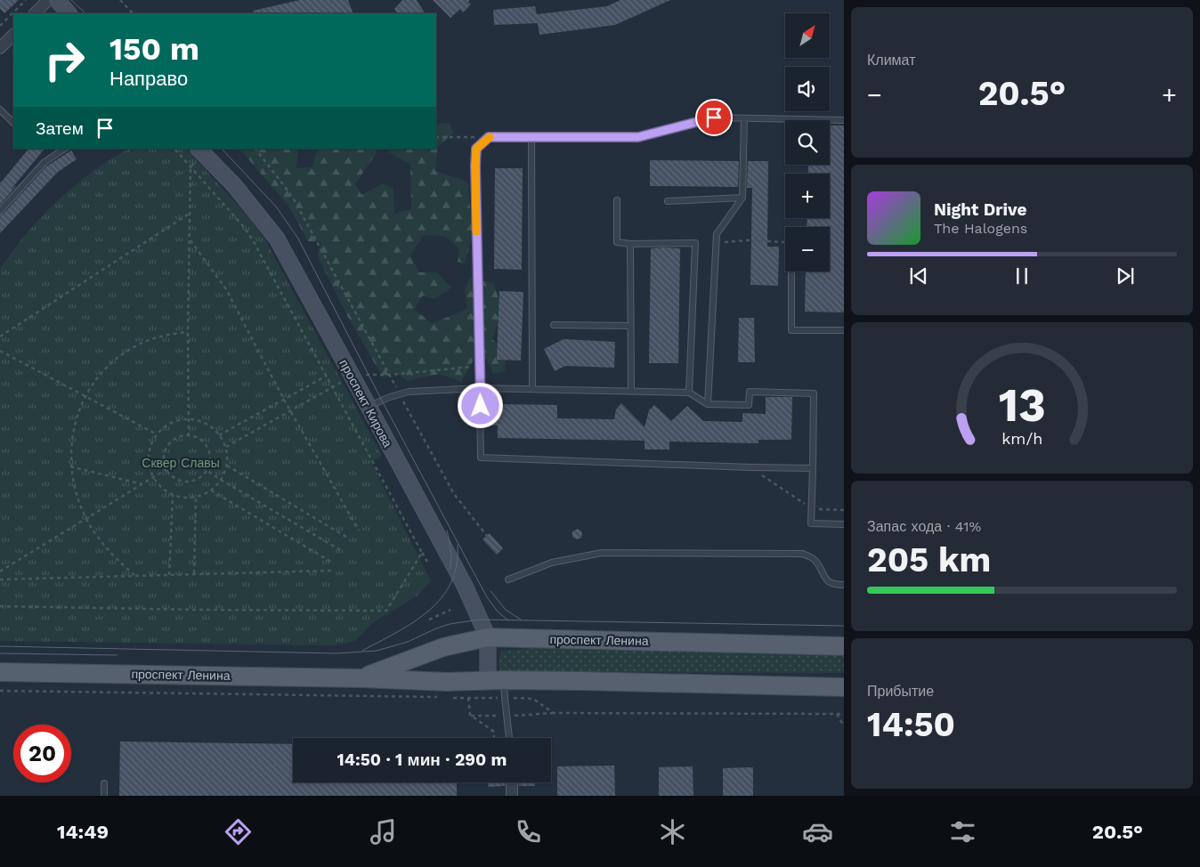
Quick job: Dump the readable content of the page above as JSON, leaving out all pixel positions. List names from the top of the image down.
{
  "streets": {
    "main road": ["проспект Ленина"],
    "street": ["проспект Кирова"]
  },
  "crossings": [
    ["проспект Кирова", "проспект Ленина"]
  ],
  "parks": ["Сквер Славы"],
  "north": "top right",
  "page": {
    "tile": [
      "Климат",
      ["Запас хода · 41%", "205 km"],
      ["Прибытие", "14:50"]
    ],
    "map_buttons": ["+", "−"],
    "turn": ["150 m", "Направо"],
    "heat": ["−", "20.5°", "+"],
    "then": "Затем",
    "song": ["Night Drive", "The Halogens"],
    "limit": "20",
    "trip": "14:50 · 1 мин · 290 m",
    "tabs": ["14:49", "20.5°"],
    "gauge": ["13", "km/h"]
  }
}
